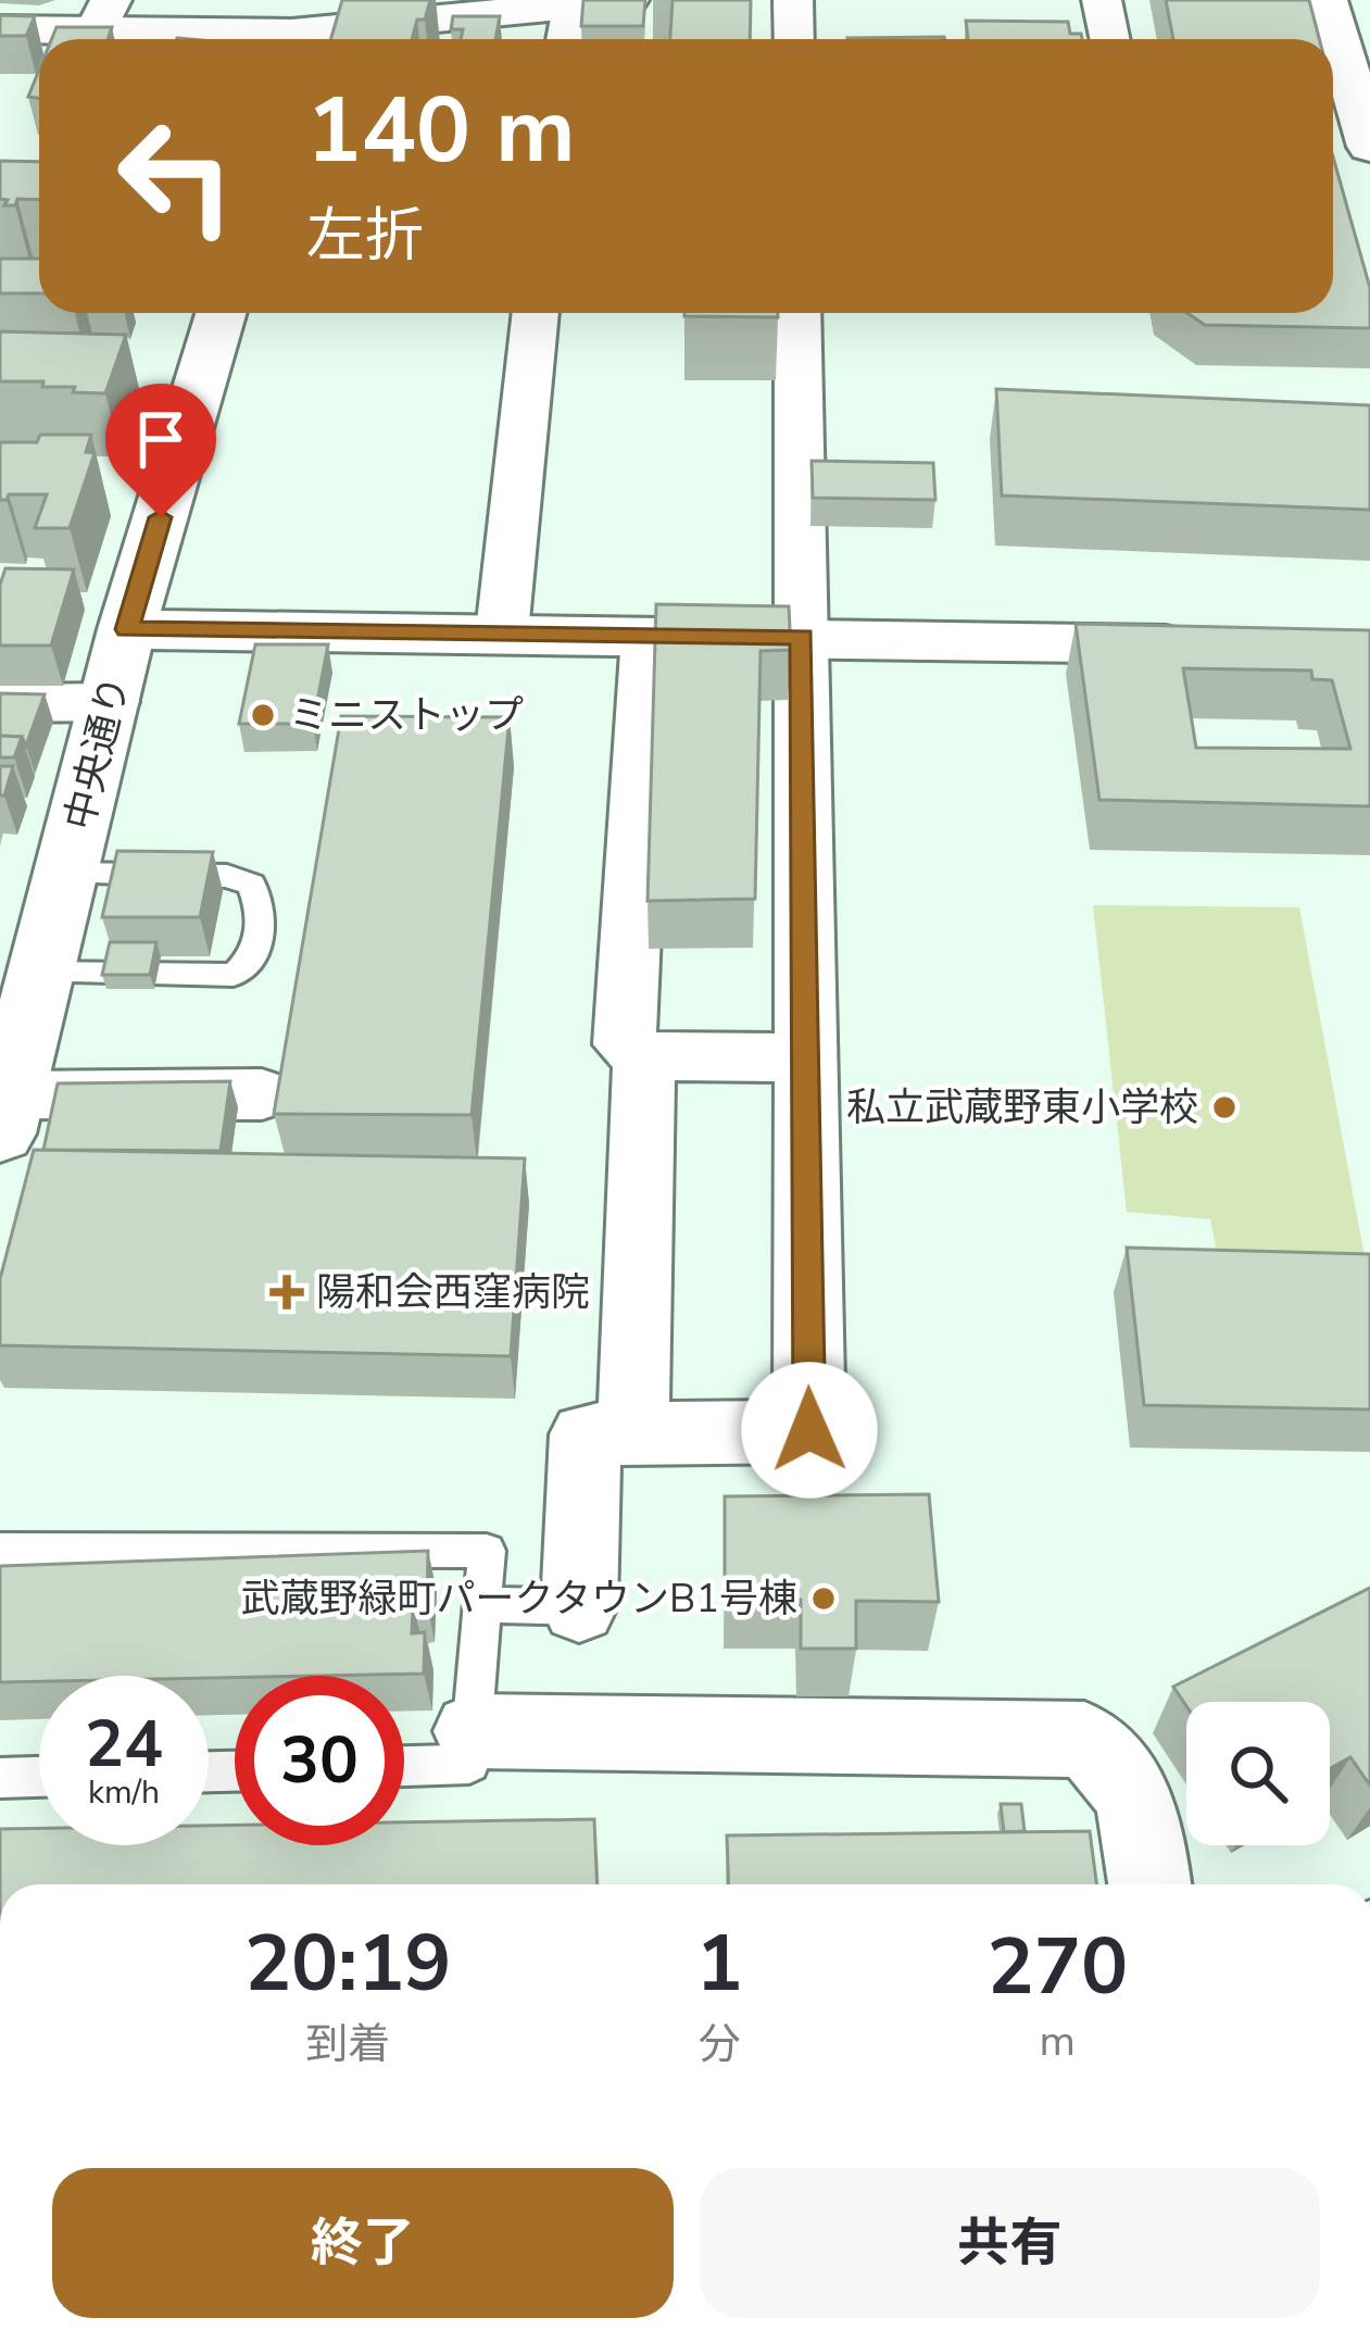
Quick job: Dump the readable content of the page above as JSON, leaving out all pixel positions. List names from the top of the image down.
{
  "streets": {
    "street": ["中央通り"]
  },
  "places": {
    "other": ["ミニストップ", "私立武蔵野東小学校", "武蔵野緑町パークタウンB1号棟"],
    "health": ["陽和会西窪病院"]
  },
  "page": {
    "turn": ["140 m", "左折"],
    "speed": "24 km/h",
    "limit": "30",
    "eta": [
      "20:19",
      "到着",
      "1",
      "分",
      "270",
      "m"
    ],
    "buttons": ["終了", "共有"]
  }
}
